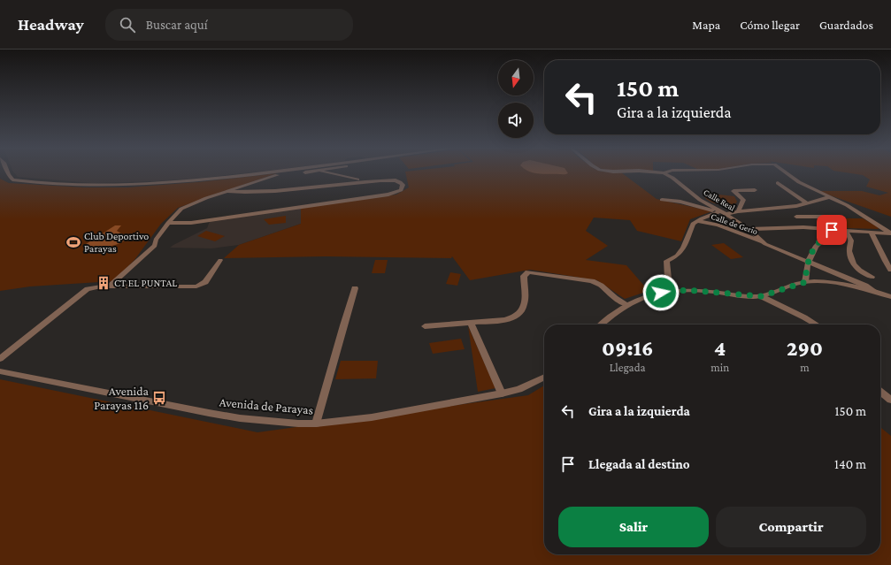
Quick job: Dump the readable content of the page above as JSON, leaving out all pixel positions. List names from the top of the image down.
{
  "streets": {
    "street": ["Calle Real", "Calle de Gerio", "Avenida de Parayas"]
  },
  "crossings": [
    ["Calle Real", "Calle de Gerio"]
  ],
  "places": {
    "sports": ["Club Deportivo Parayas"],
    "building": ["CT EL PUNTAL"],
    "bus stop": ["Avenida Parayas 116"]
  },
  "north": "bottom",
  "page": {
    "header": "Headway",
    "search": "Buscar aquí",
    "nav": ["Mapa", "Cómo llegar", "Guardados"],
    "turn": ["150 m", "Gira a la izquierda"],
    "eta": [
      "09:16",
      "Llegada",
      "4",
      "min",
      "290",
      "m"
    ],
    "list": [
      {
        "name": "Gira a la izquierda",
        "value": "150 m"
      },
      {
        "name": "Llegada al destino",
        "value": "140 m"
      }
    ],
    "buttons": ["Salir", "Compartir"]
  }
}
